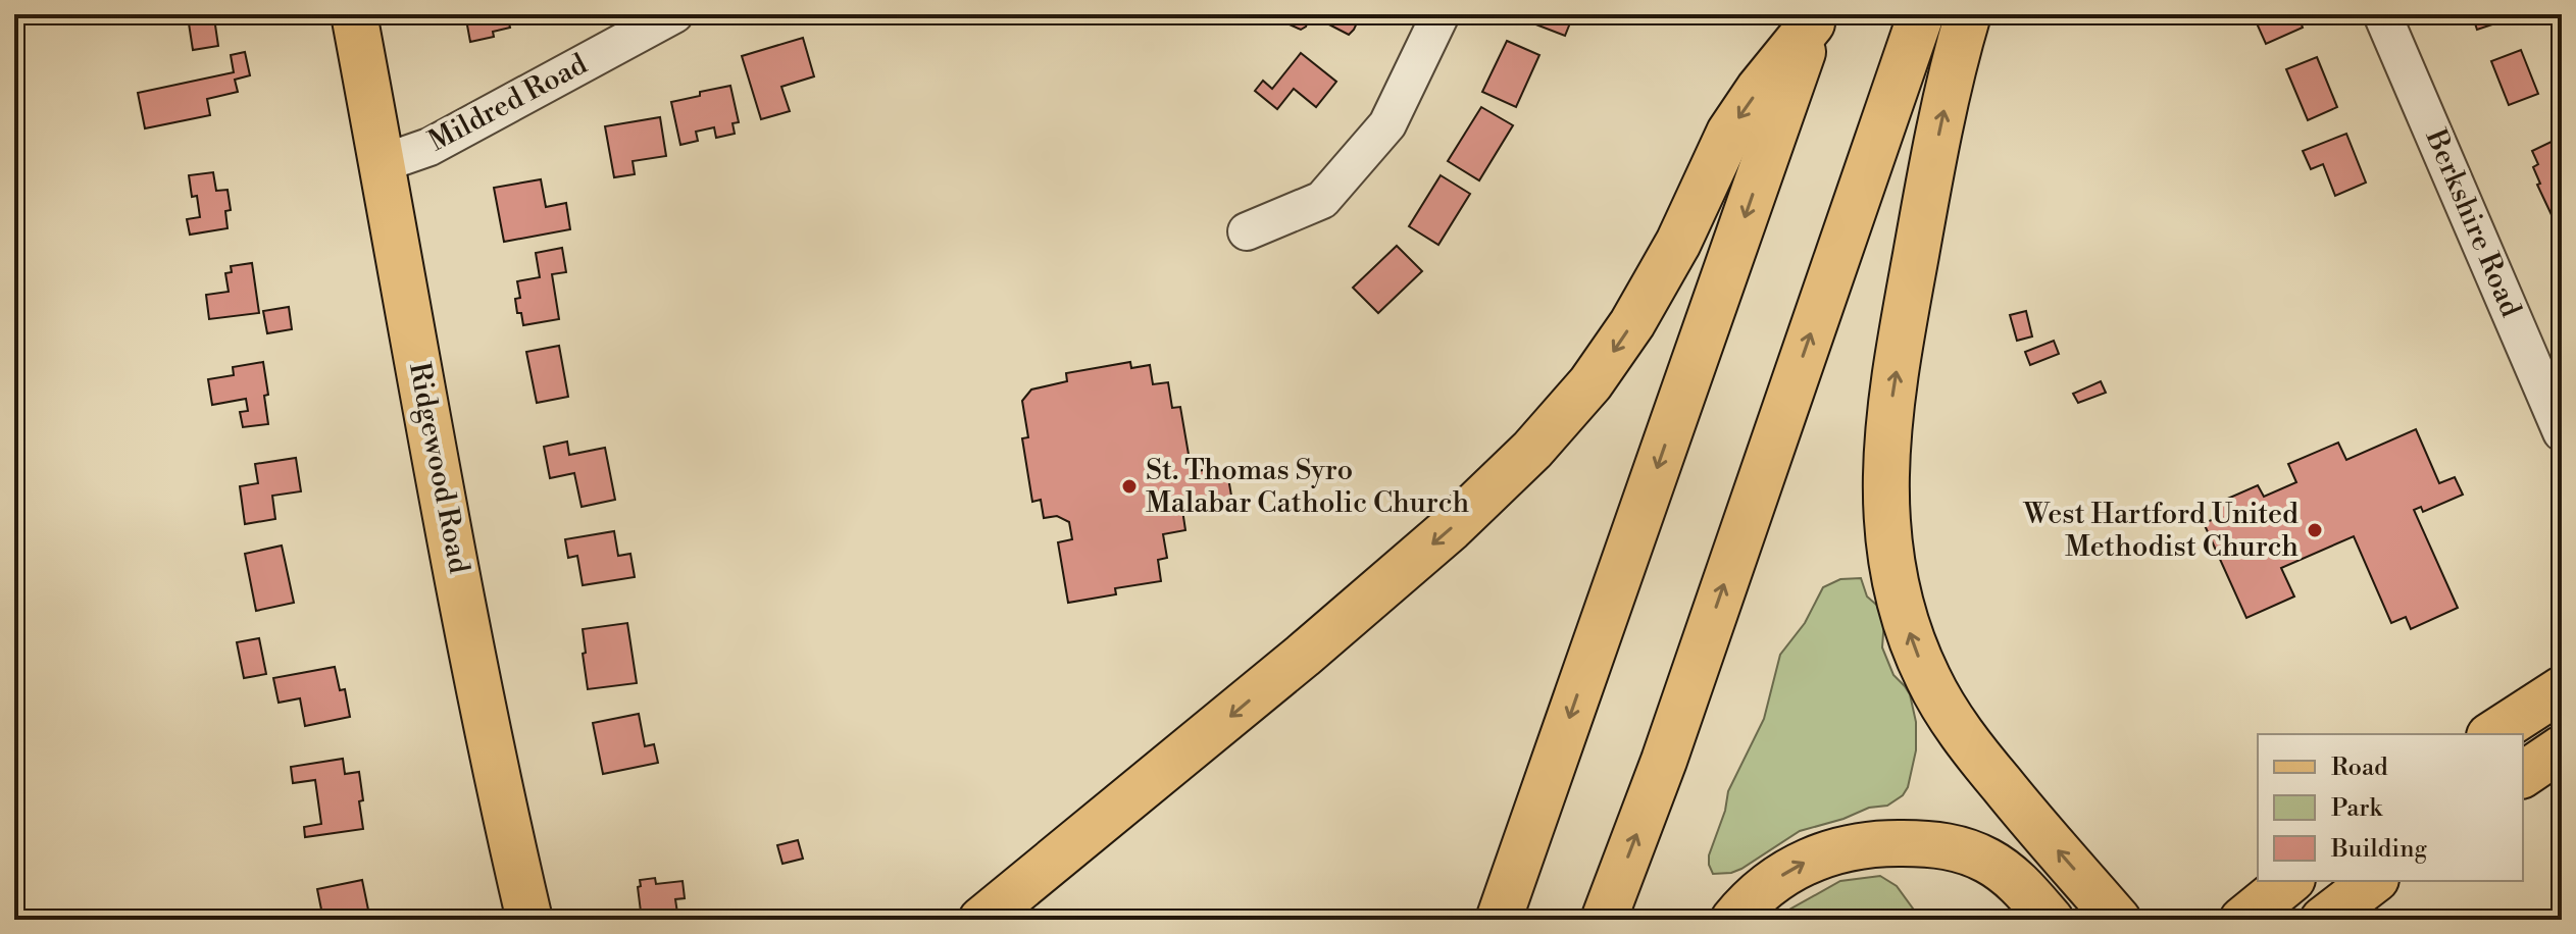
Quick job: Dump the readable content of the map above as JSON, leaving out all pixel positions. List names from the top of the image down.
{
  "streets": {
    "main road": ["Ridgewood Road"],
    "street": ["Mildred Road", "Berkshire Road"]
  },
  "crossings": [
    ["Mildred Road", "Ridgewood Road"]
  ],
  "places": ["St. Thomas Syro Malabar Catholic Church", "West Hartford United Methodist Church"],
  "legend": ["Road", "Park", "Building"]
}
